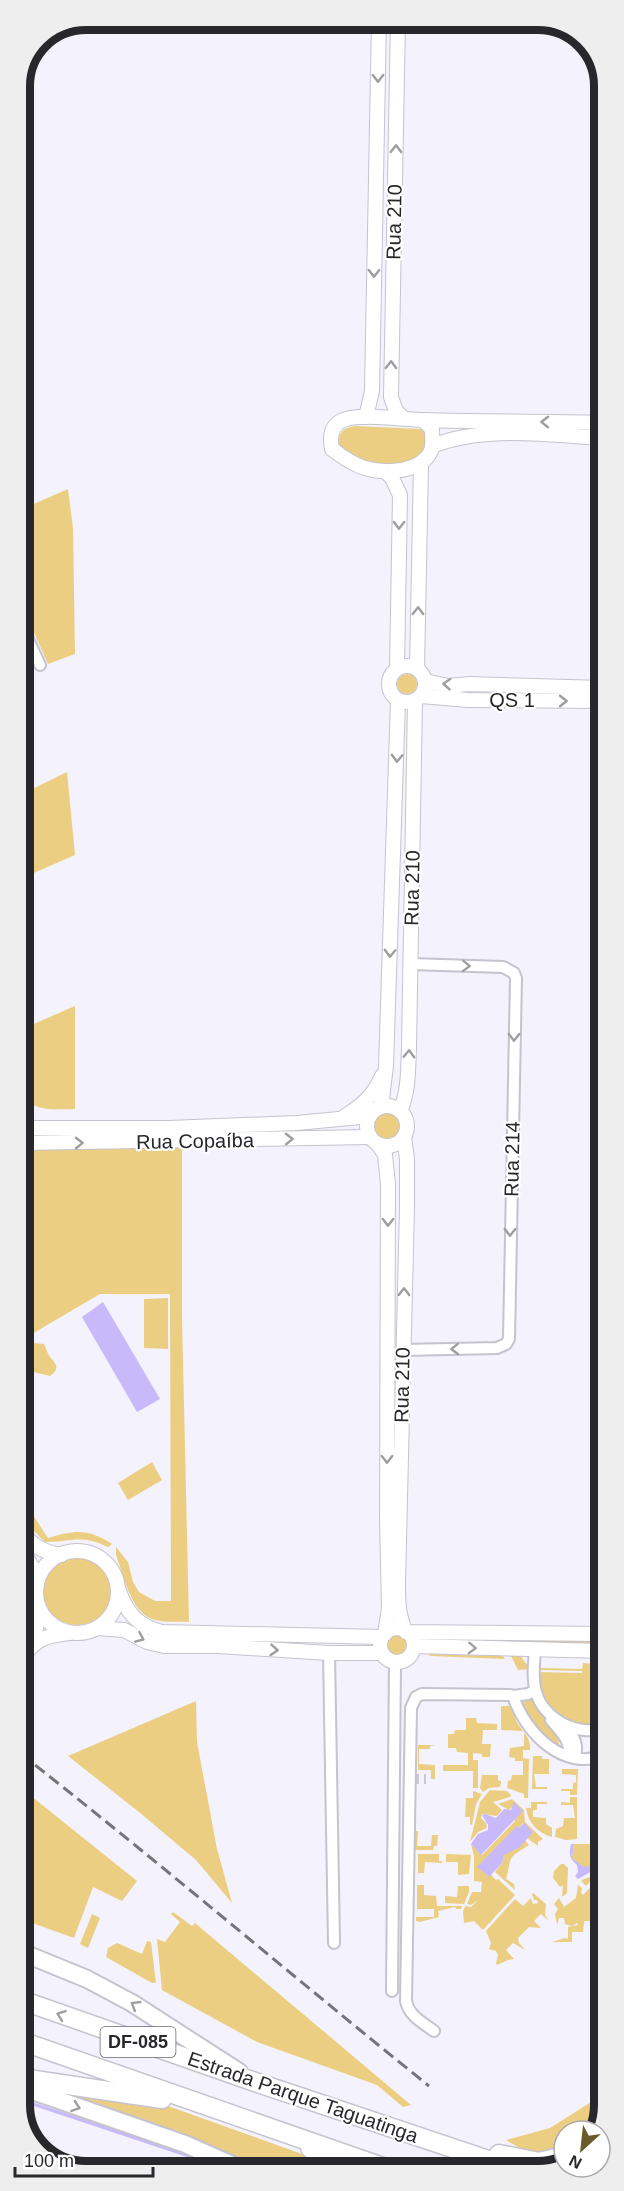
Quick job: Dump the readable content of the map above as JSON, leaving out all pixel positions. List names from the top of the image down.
{
  "streets": {
    "highway": ["DF-085", "Estrada Parque Taguatinga"],
    "main road": ["Rua 210", "QS 1", "Rua Copaíba"],
    "street": ["Rua 214"]
  },
  "crossings": [
    ["Rua 210", "QS 1"],
    ["Rua 210", "Rua Copaíba"],
    ["Rua 210", "Rua 214"]
  ],
  "scale_bar": "100 m",
  "north": "bottom left"
}
